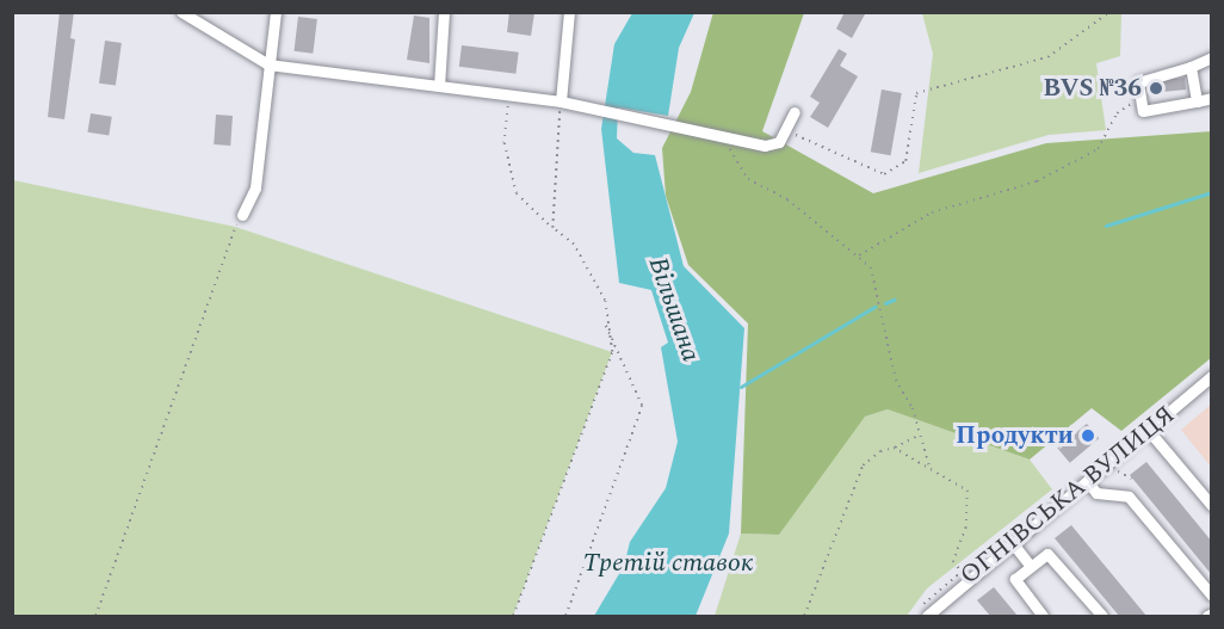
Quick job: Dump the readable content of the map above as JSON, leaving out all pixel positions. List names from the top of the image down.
{
  "streets": {
    "street": ["ОГНІВСЬКА ВУЛИЦЯ"]
  },
  "water": ["Вільшана", "Третій ставок"],
  "places": ["BVS №36", "Продукти"]
}
